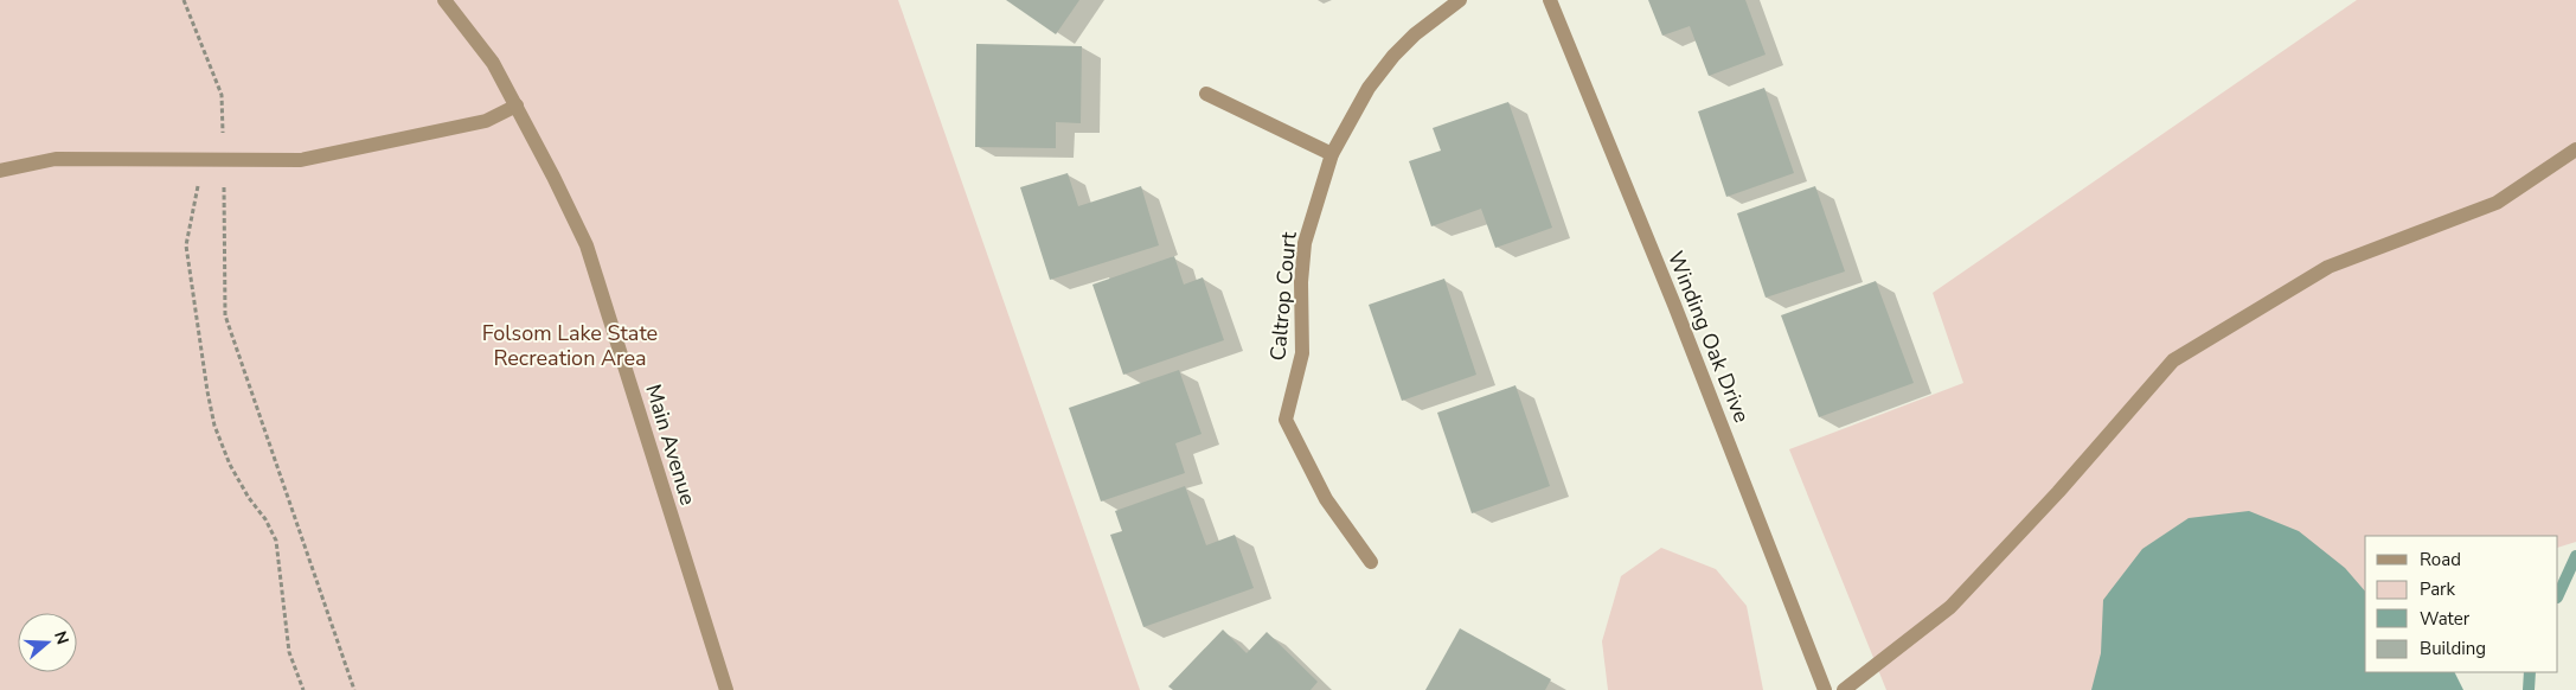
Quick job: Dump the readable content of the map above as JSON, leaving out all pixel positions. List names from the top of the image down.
{
  "streets": {
    "street": ["Caltrop Court", "Winding Oak Drive", "Main Avenue"]
  },
  "parks": ["Folsom Lake State Recreation Area"],
  "legend": [
    "Road",
    "Park",
    "Water",
    "Building"
  ],
  "north": "right"
}
